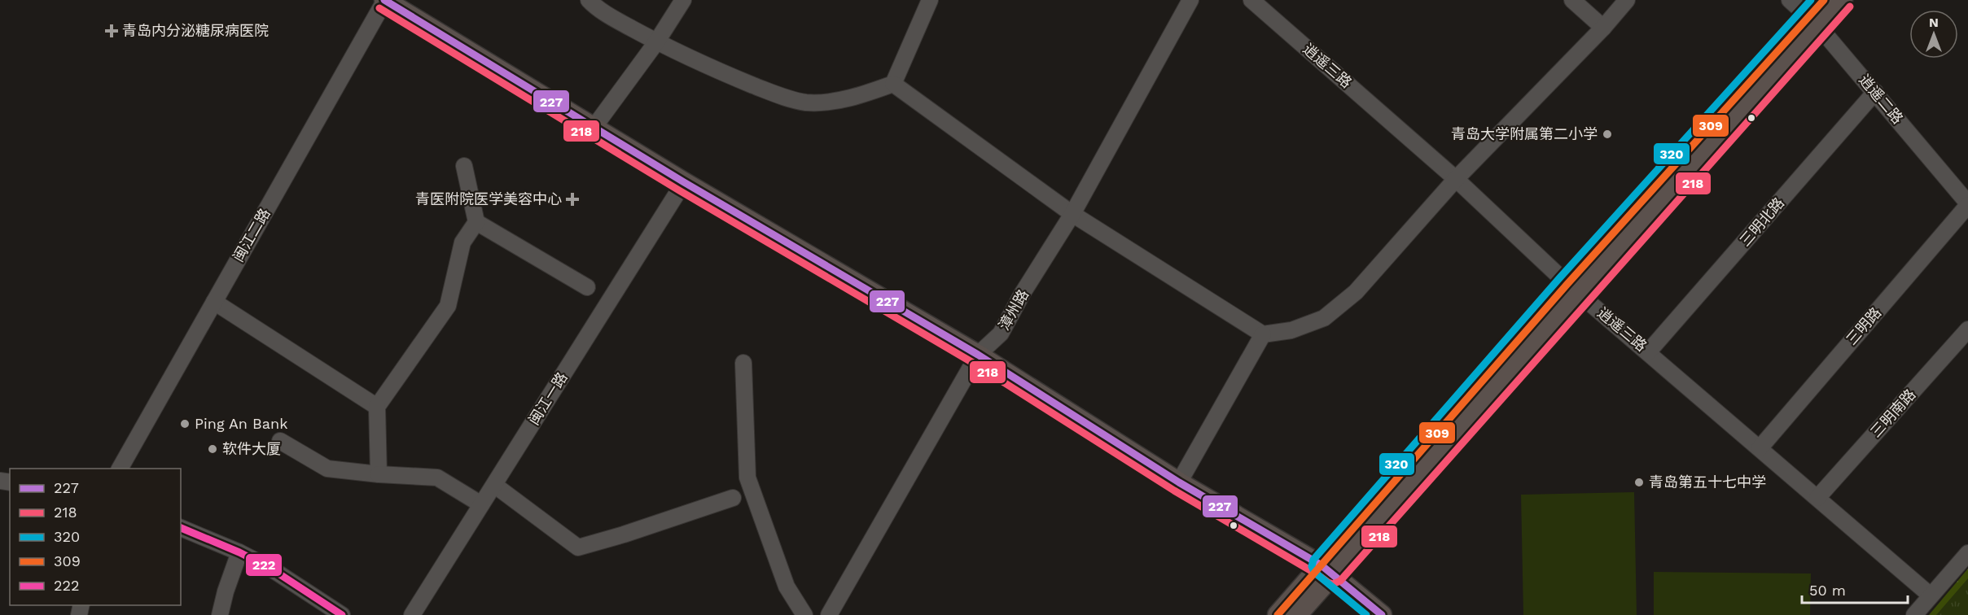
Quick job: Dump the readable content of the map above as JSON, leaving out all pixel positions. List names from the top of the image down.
{
  "streets": {
    "street": [
      "逍遥三路",
      "逍遥二路",
      "三明北路",
      "闽江二路",
      "漳州路",
      "三明路",
      "闽江一路",
      "三明南路"
    ]
  },
  "crossings": [
    ["逍遥三路", "三明北路"],
    ["逍遥三路", "三明路"],
    ["逍遥三路", "三明南路"],
    ["逍遥二路", "三明北路"],
    ["逍遥二路", "三明路"]
  ],
  "places": {
    "health": ["青岛内分泌糖尿病医院", "青医附院医学美容中心"],
    "other": [
      "青岛大学附属第二小学",
      "Ping An Bank",
      "软件大厦",
      "青岛第五十七中学"
    ]
  },
  "lines": [
    "transit line 227",
    "transit line 320",
    "transit line 309",
    "transit line 218",
    "transit line 222"
  ],
  "legend": [
    "227",
    "218",
    "320",
    "309",
    "222"
  ],
  "scale_bar": "50 m",
  "north": "top"
}
